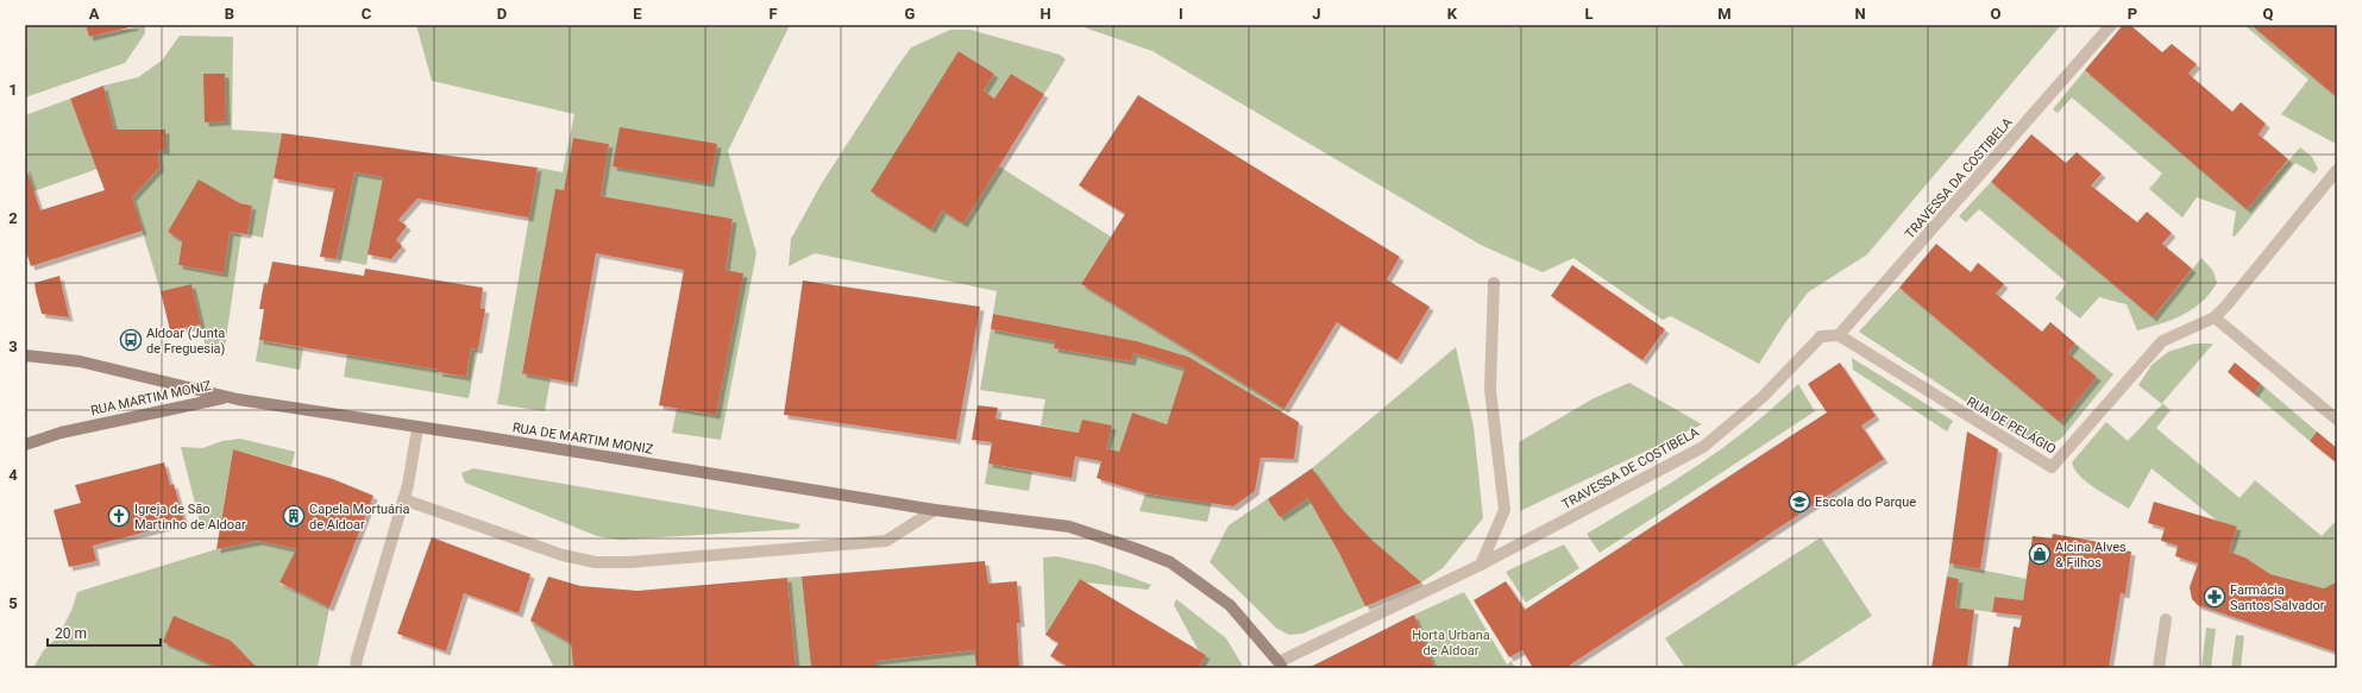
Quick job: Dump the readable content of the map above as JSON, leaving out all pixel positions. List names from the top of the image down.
{
  "streets": {
    "street": [
      "TRAVESSA DA COSTIBELA",
      "RUA MARTIM MONIZ",
      "RUA DE PELÁGIO",
      "RUA DE MARTIM MONIZ",
      "TRAVESSA DE COSTIBELA"
    ]
  },
  "crossings": [
    ["TRAVESSA DA COSTIBELA", "RUA DE PELÁGIO"],
    ["TRAVESSA DA COSTIBELA", "TRAVESSA DE COSTIBELA"],
    ["RUA MARTIM MONIZ", "RUA DE MARTIM MONIZ"],
    ["RUA DE PELÁGIO", "TRAVESSA DE COSTIBELA"],
    ["RUA DE MARTIM MONIZ", "TRAVESSA DE COSTIBELA"]
  ],
  "parks": ["Horta Urbana de Aldoar"],
  "places": {
    "bus stop": ["Aldoar (Junta de Freguesia)"],
    "school or university": ["Escola do Parque"],
    "church": ["Igreja de São Martinho de Aldoar"],
    "building": ["Capela Mortuária de Aldoar"],
    "shop": ["Alcina Alves & Filhos"],
    "pharmacy": ["Farmácia Santos Salvador"]
  },
  "scale_bar": "20 m",
  "grid": {
    "columns": [
      "A",
      "B",
      "C",
      "D",
      "E",
      "F",
      "G",
      "H",
      "I",
      "J",
      "K",
      "L",
      "M",
      "N",
      "O",
      "P",
      "Q"
    ],
    "rows": [
      "1",
      "2",
      "3",
      "4",
      "5"
    ]
  }
}
